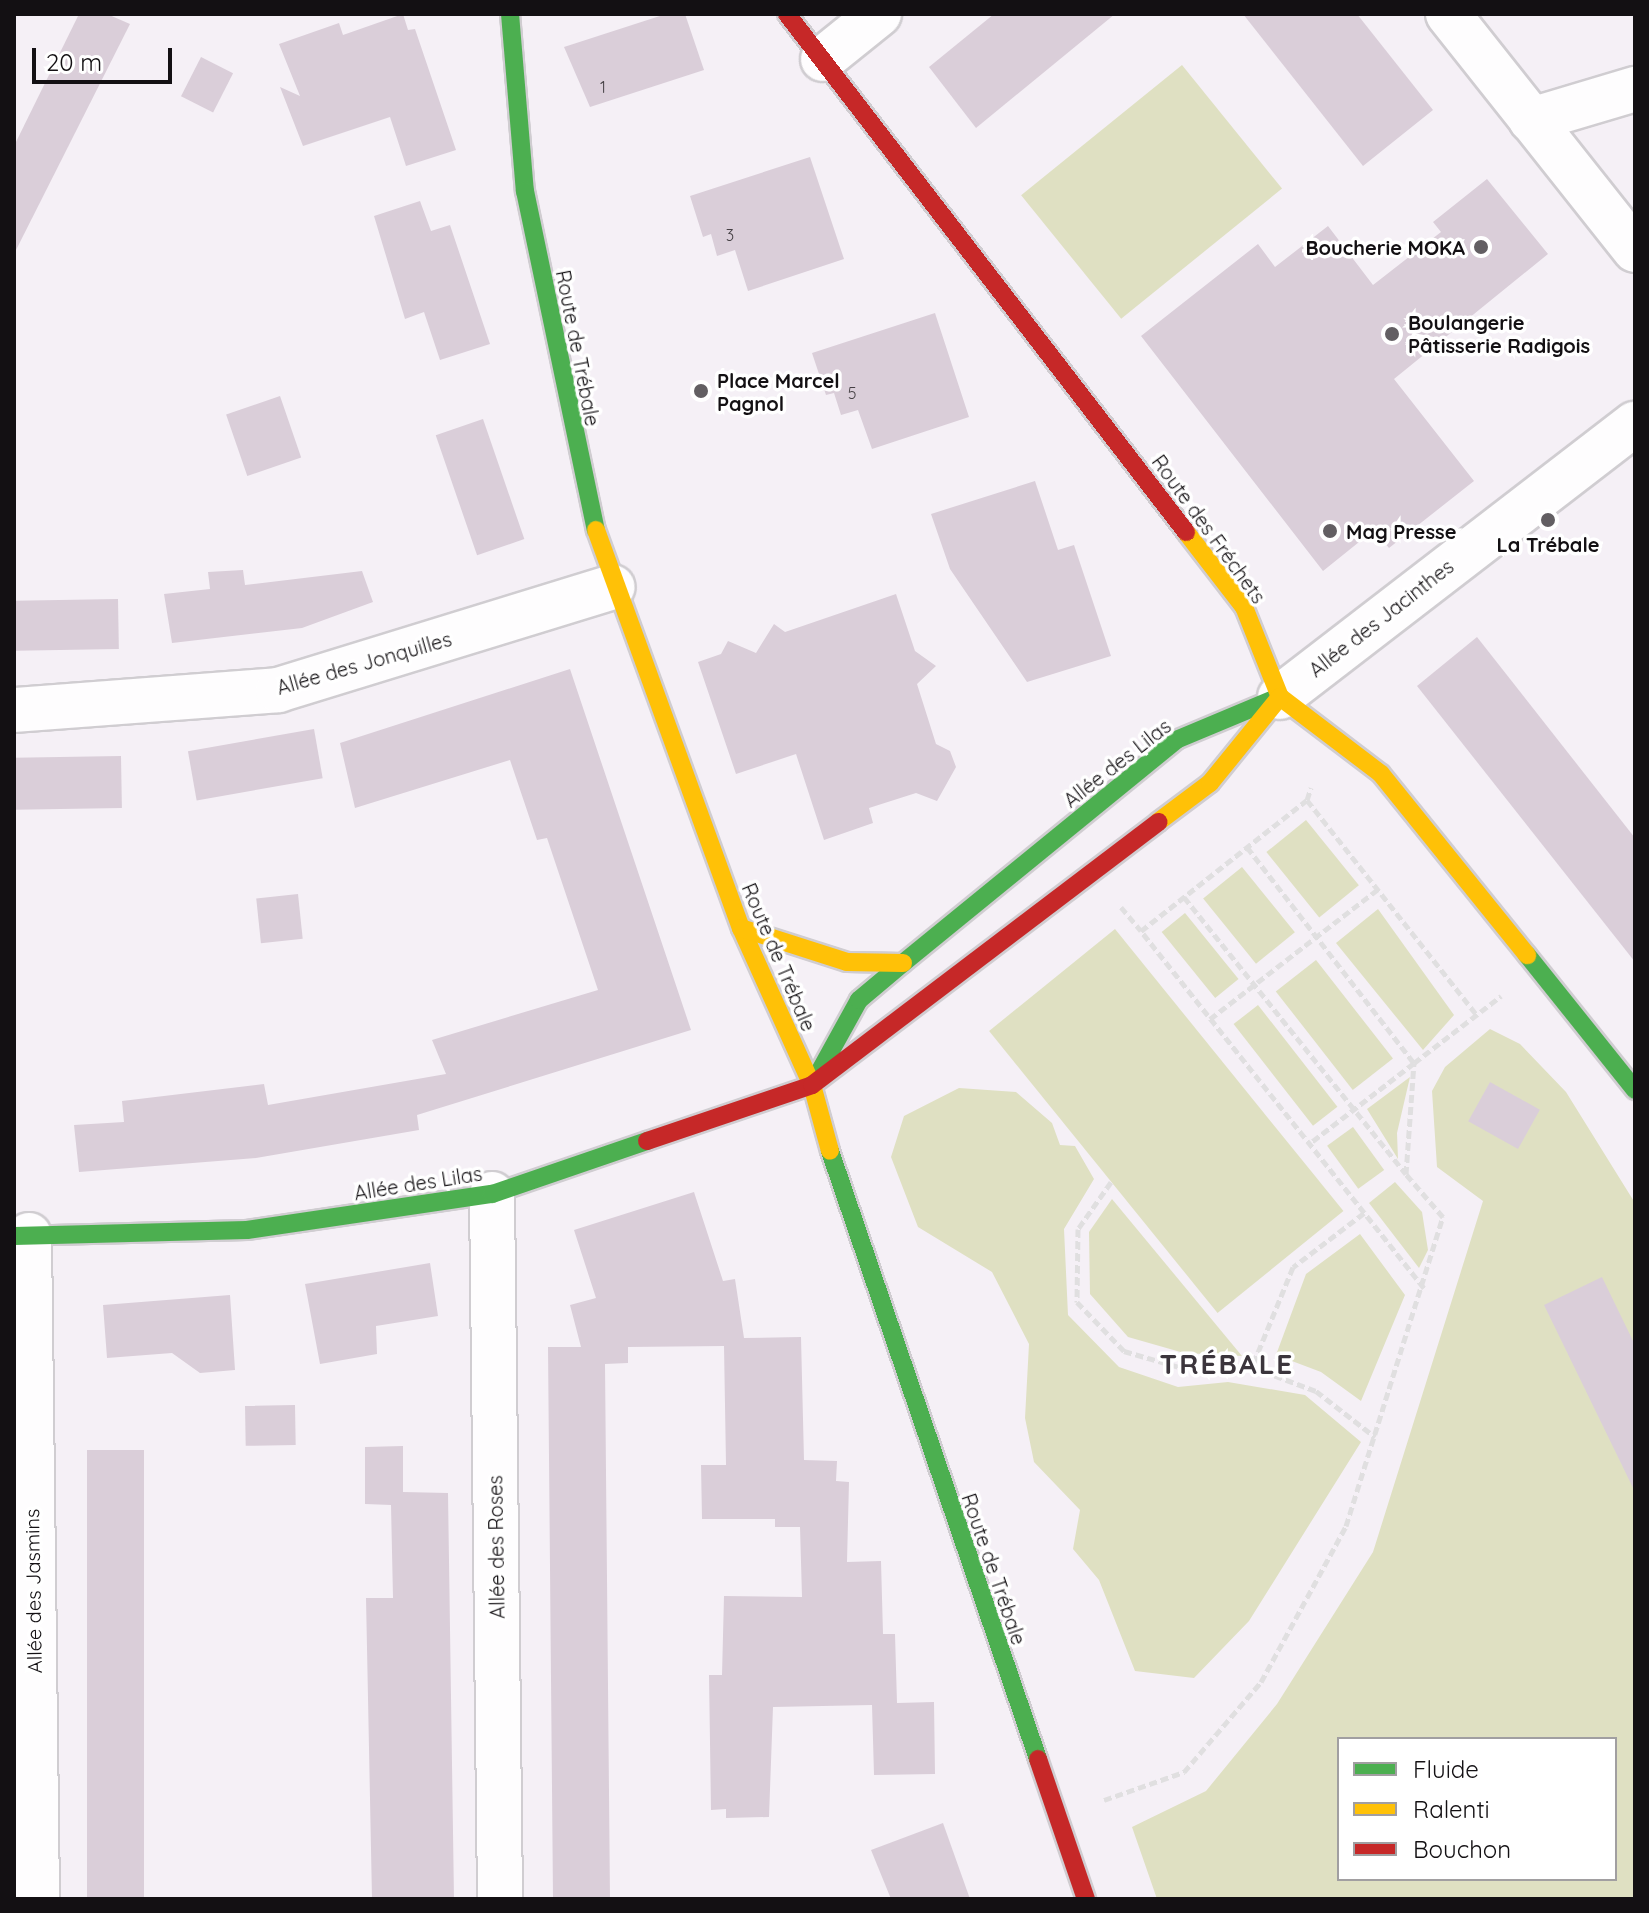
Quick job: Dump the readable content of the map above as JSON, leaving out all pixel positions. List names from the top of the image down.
{
  "streets": {
    "street": [
      "Route de Trébale",
      "Route des Fréchets",
      "Allée des Jacinthes",
      "Allée des Jonquilles",
      "Allée des Lilas",
      "Allée des Roses",
      "Allée des Jasmins"
    ]
  },
  "crossings": [
    ["Route de Trébale", "Allée des Jonquilles"],
    ["Route de Trébale", "Allée des Lilas"],
    ["Route des Fréchets", "Allée des Jacinthes"],
    ["Route des Fréchets", "Allée des Lilas"],
    ["Allée des Jacinthes", "Allée des Lilas"],
    ["Allée des Lilas", "Allée des Roses"],
    ["Allée des Lilas", "Allée des Jasmins"]
  ],
  "districts": ["TRÉBALE"],
  "places": [
    "Boucherie MOKA",
    "Boulangerie Pâtisserie Radigois",
    "Place Marcel Pagnol",
    "La Trébale",
    "Mag Presse"
  ],
  "house_numbers": ["1", "3", "5"],
  "legend": ["Fluide", "Ralenti", "Bouchon"],
  "scale_bar": "20 m"
}
